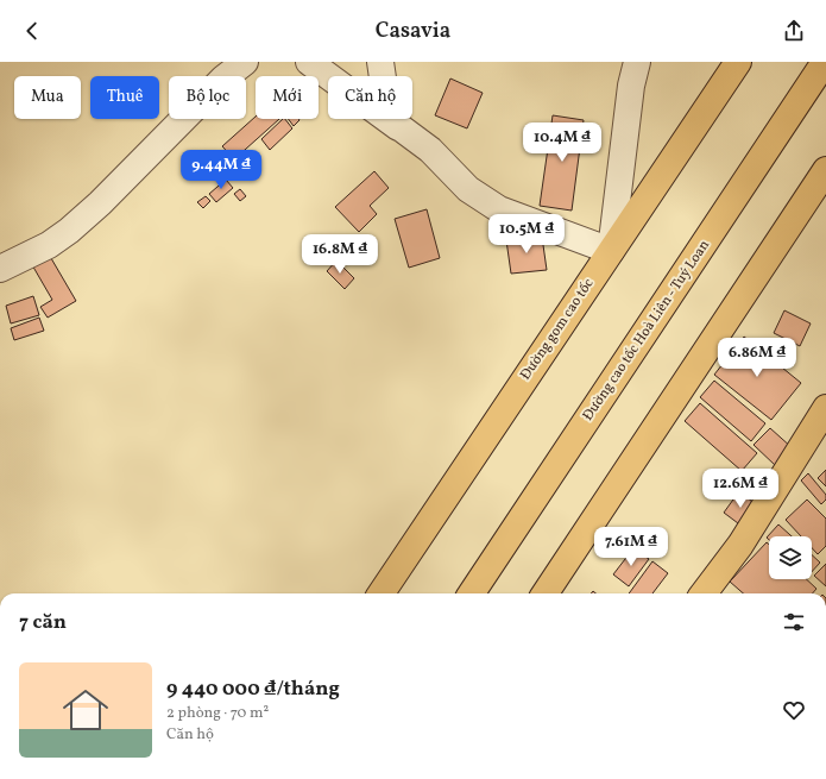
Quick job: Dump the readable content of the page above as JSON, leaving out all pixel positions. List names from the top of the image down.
{
  "streets": {
    "main road": ["Đường gom cao tốc", "Đường cao tốc Hoà Liên - Tuý Loan"]
  },
  "page": {
    "header": "Casavia",
    "chip": [
      "Mua",
      "Thuê",
      "Bộ lọc",
      "Mới",
      "Căn hộ"
    ],
    "price": [
      "10.4M ₫",
      "9.44M ₫",
      "10.5M ₫",
      "16.8M ₫",
      "6.86M ₫",
      "12.6M ₫",
      "7.61M ₫"
    ],
    "heading": "7 căn",
    "list": [
      {
        "name": "9 440 000 ₫/tháng",
        "note": "2 phòng · 70 m² · Căn hộ"
      }
    ]
  }
}
